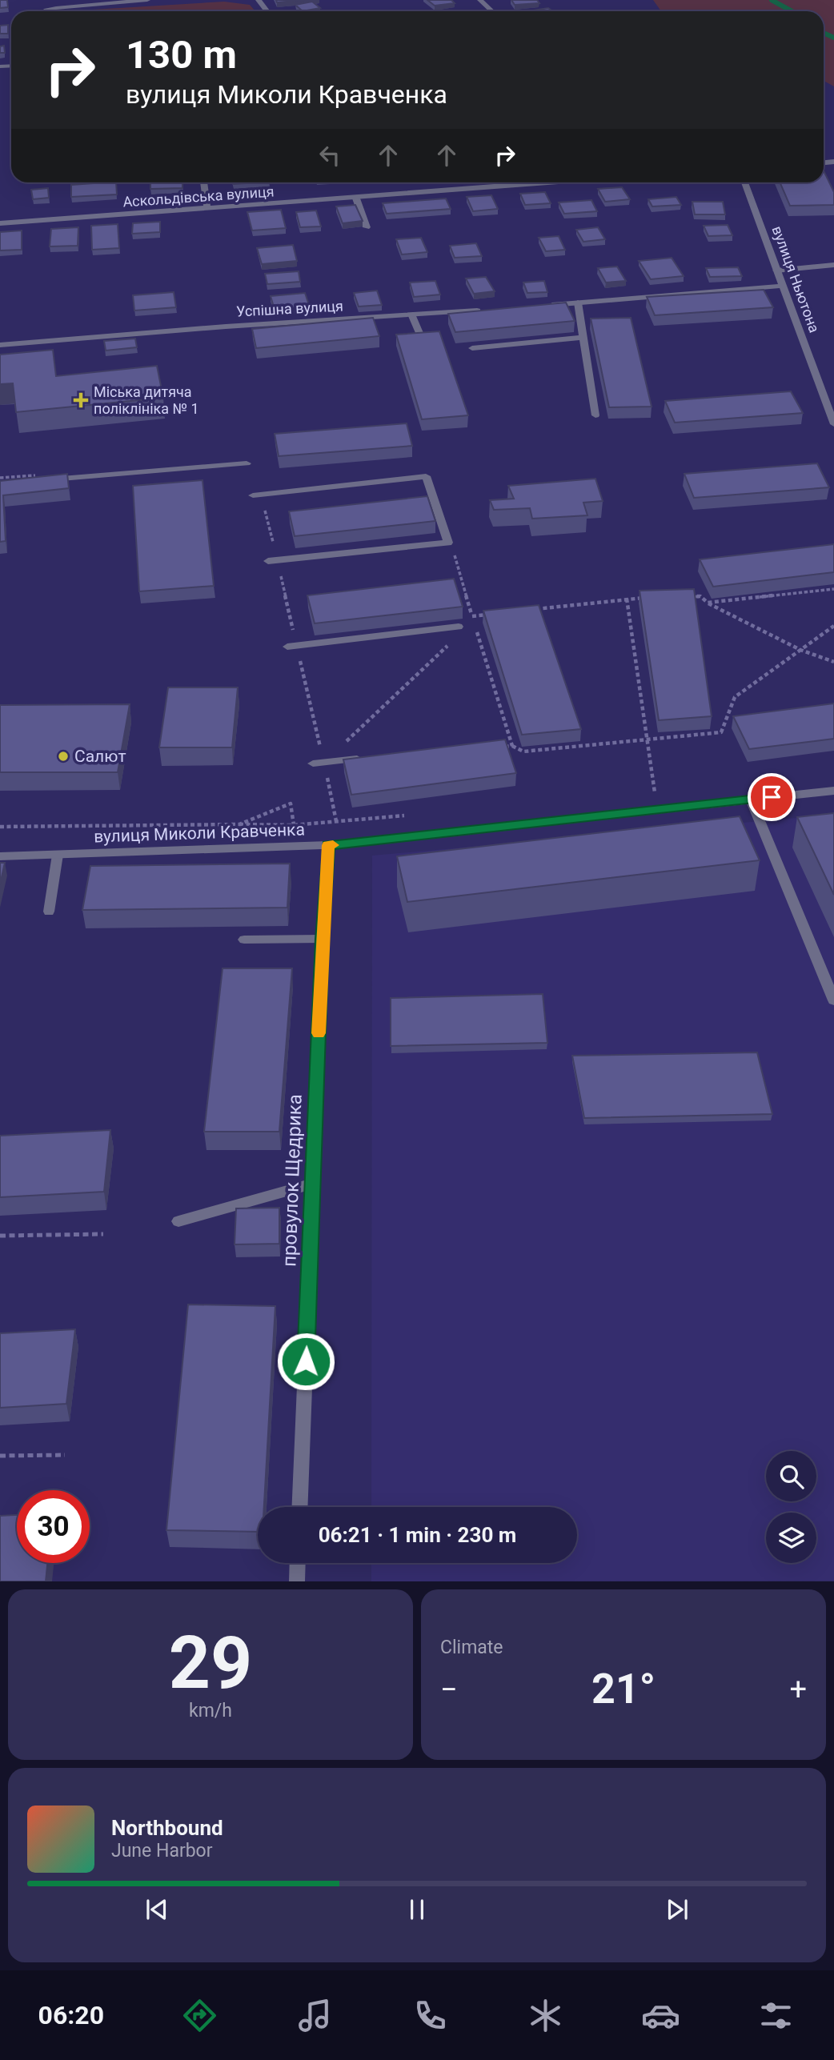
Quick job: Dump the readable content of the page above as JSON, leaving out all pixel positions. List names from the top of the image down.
{
  "streets": {
    "street": [
      "Аскольдівська вулиця",
      "вулиця Ньютона",
      "Успішна вулиця",
      "вулиця Миколи Кравченка",
      "провулок Щедрика"
    ]
  },
  "crossings": [
    ["вулиця Миколи Кравченка", "провулок Щедрика"]
  ],
  "places": {
    "health": ["Міська дитяча поліклініка № 1"],
    "other": ["Салют"]
  },
  "page": {
    "turn": ["130 m", "вулиця Миколи Кравченка"],
    "limit": "30",
    "trip": "06:21 · 1 min · 230 m",
    "tile": [
      ["29", "km/h"],
      "Climate"
    ],
    "heat": ["−", "21°", "+"],
    "song": ["Northbound", "June Harbor"],
    "tabs": "06:20"
  }
}
